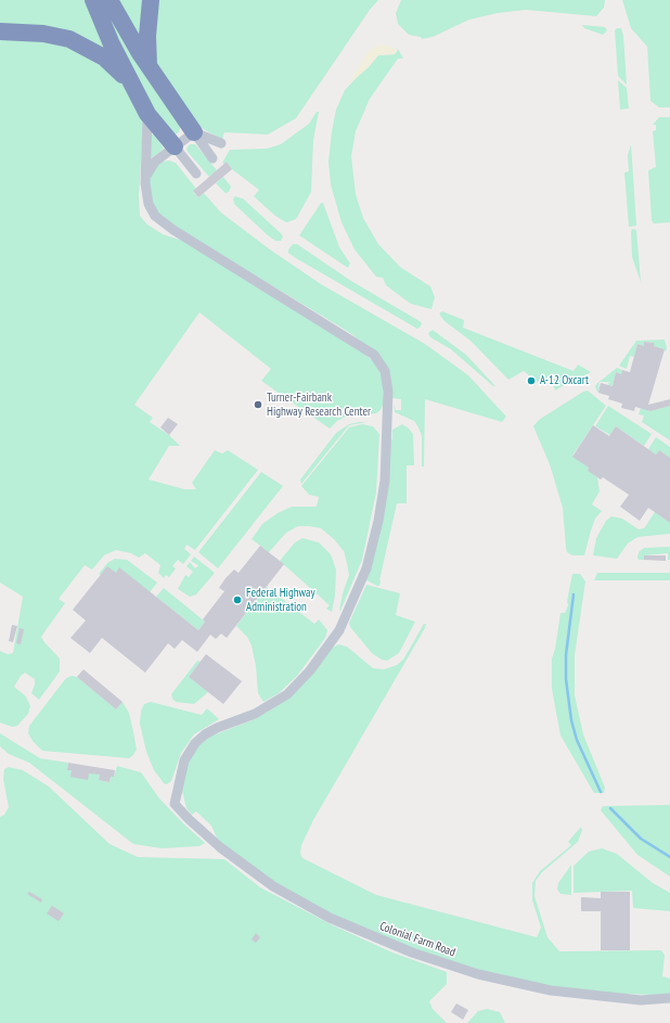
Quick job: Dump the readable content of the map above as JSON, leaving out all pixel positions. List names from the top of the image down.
{
  "streets": {
    "street": ["Colonial Farm Road"]
  },
  "places": ["A-12 Oxcart", "Turner-Fairbank Highway Research Center", "Federal Highway Administration"]
}
